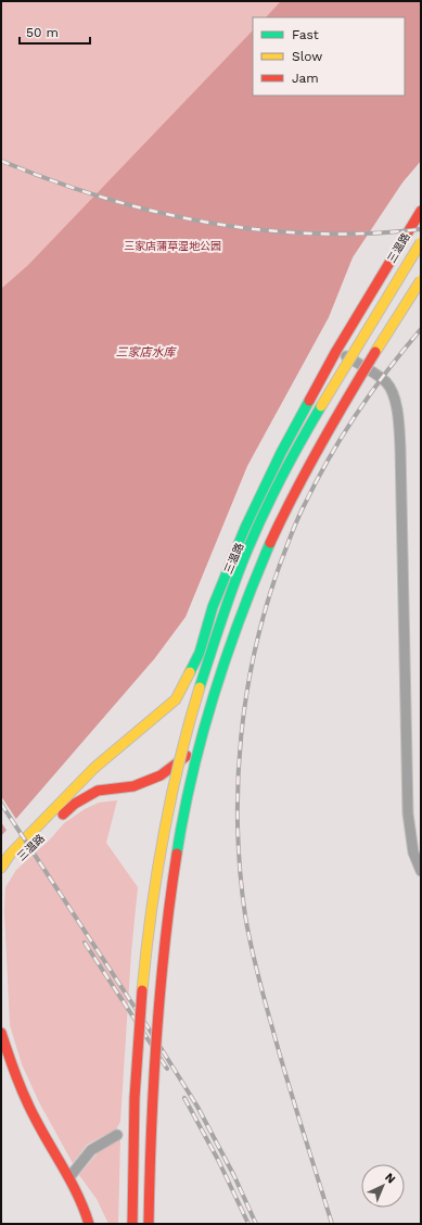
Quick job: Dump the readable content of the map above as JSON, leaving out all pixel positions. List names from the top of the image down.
{
  "streets": {
    "highway": ["三温路"]
  },
  "water": ["三家店水库"],
  "parks": ["三家店蒲草湿地公园"],
  "legend": ["Fast", "Slow", "Jam"],
  "scale_bar": "50 m",
  "north": "top right"
}
